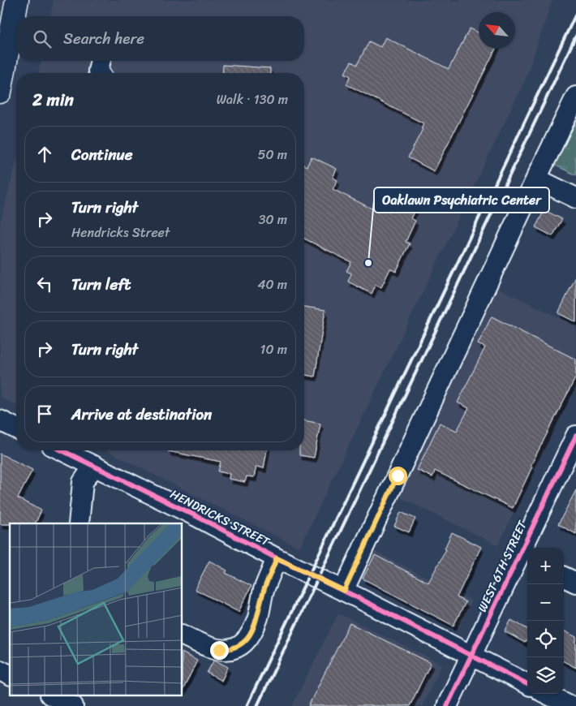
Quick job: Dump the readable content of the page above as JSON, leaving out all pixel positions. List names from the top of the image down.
{
  "streets": {
    "street": ["HENDRICKS STREET", "WEST 6TH STREET"]
  },
  "crossings": [
    ["HENDRICKS STREET", "WEST 6TH STREET"]
  ],
  "places": ["Oaklawn Psychiatric Center"],
  "north": "top left",
  "page": {
    "search": "Search here",
    "heading": ["2 min", "Walk · 130 m"],
    "list": [
      ["Continue", "50 m"],
      ["Turn right", "Hendricks Street", "30 m"],
      ["Turn left", "40 m"],
      ["Turn right", "10 m"],
      "Arrive at destination"
    ],
    "map_buttons": ["+", "−"]
  }
}
